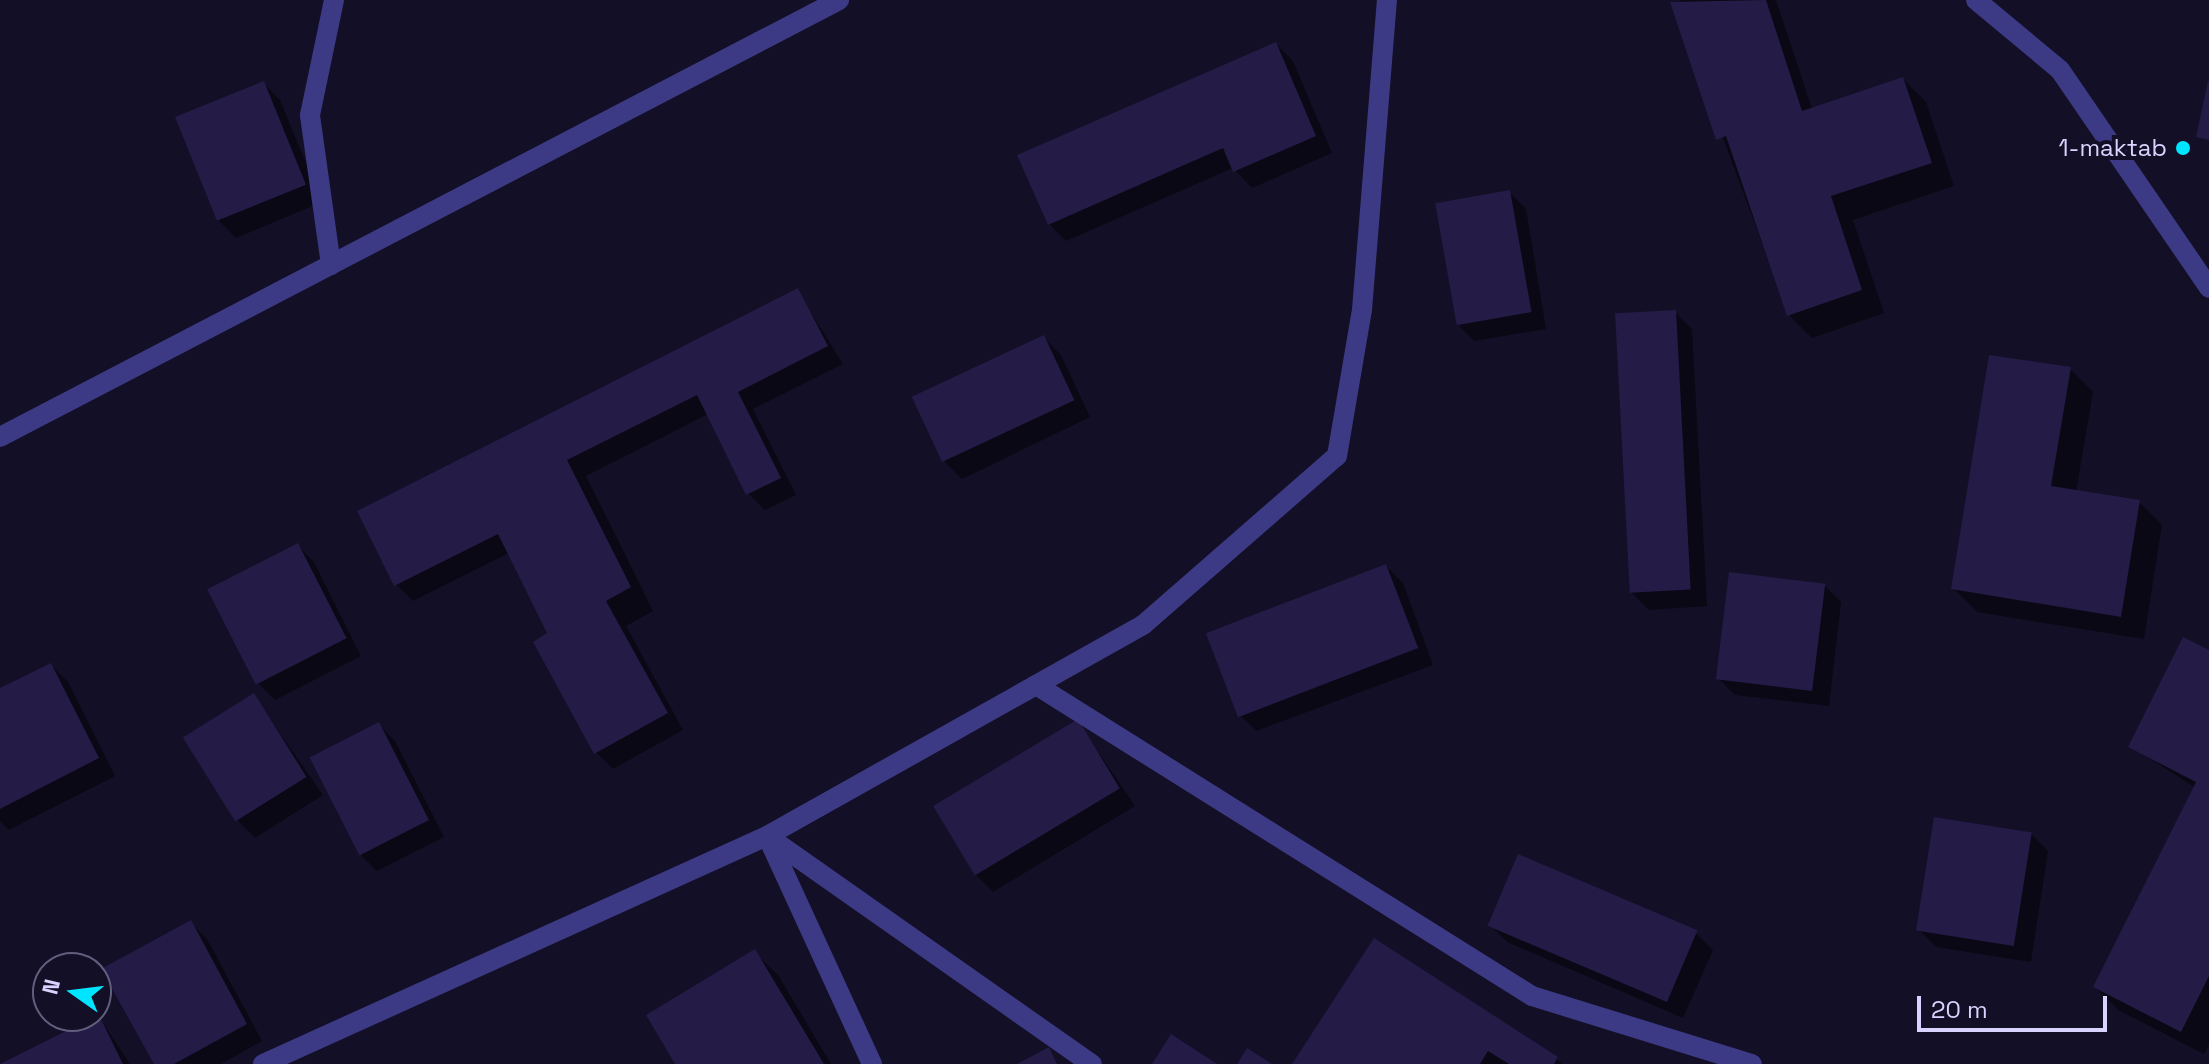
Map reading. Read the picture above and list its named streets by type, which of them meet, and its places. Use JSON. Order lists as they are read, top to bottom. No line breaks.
{"places":["1-maktab"],"scale_bar":"20 m","north":"left"}
